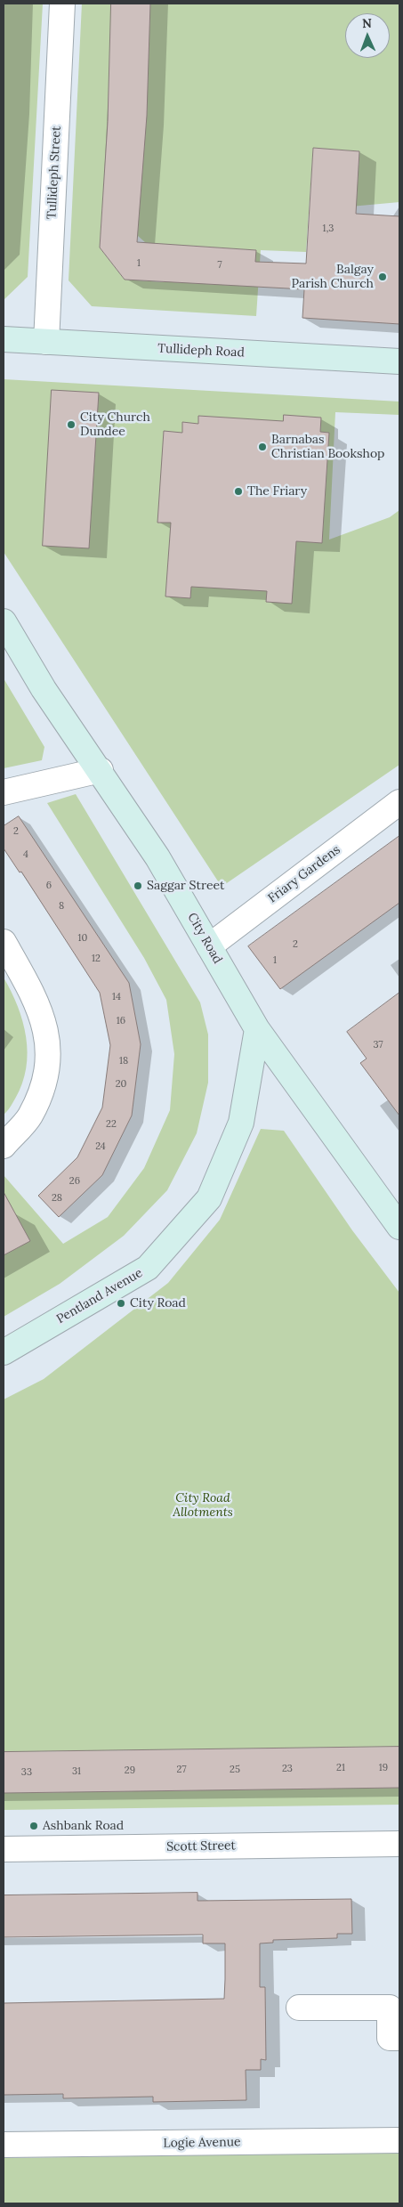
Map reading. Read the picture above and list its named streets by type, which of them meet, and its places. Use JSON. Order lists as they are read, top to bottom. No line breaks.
{"streets":{"street":["Tullideph Street","Tullideph Road","Friary Gardens","City Road","Pentland Avenue","Scott Street","Logie Avenue"]},"crossings":[["Tullideph Street","Tullideph Road"],["Friary Gardens","City Road"],["City Road","Pentland Avenue"]],"parks":["City Road Allotments"],"places":["Balgay Parish Church","City Church Dundee","Barnabas Christian Bookshop","The Friary","Saggar Street","City Road","Ashbank Road"],"house_numbers":["1,3","1","7","2","4","6","8","10","2","12","1","14","16","37","18","20","22","24","26","28","21","19","23","27","25","29","31","33"],"north":"top"}
